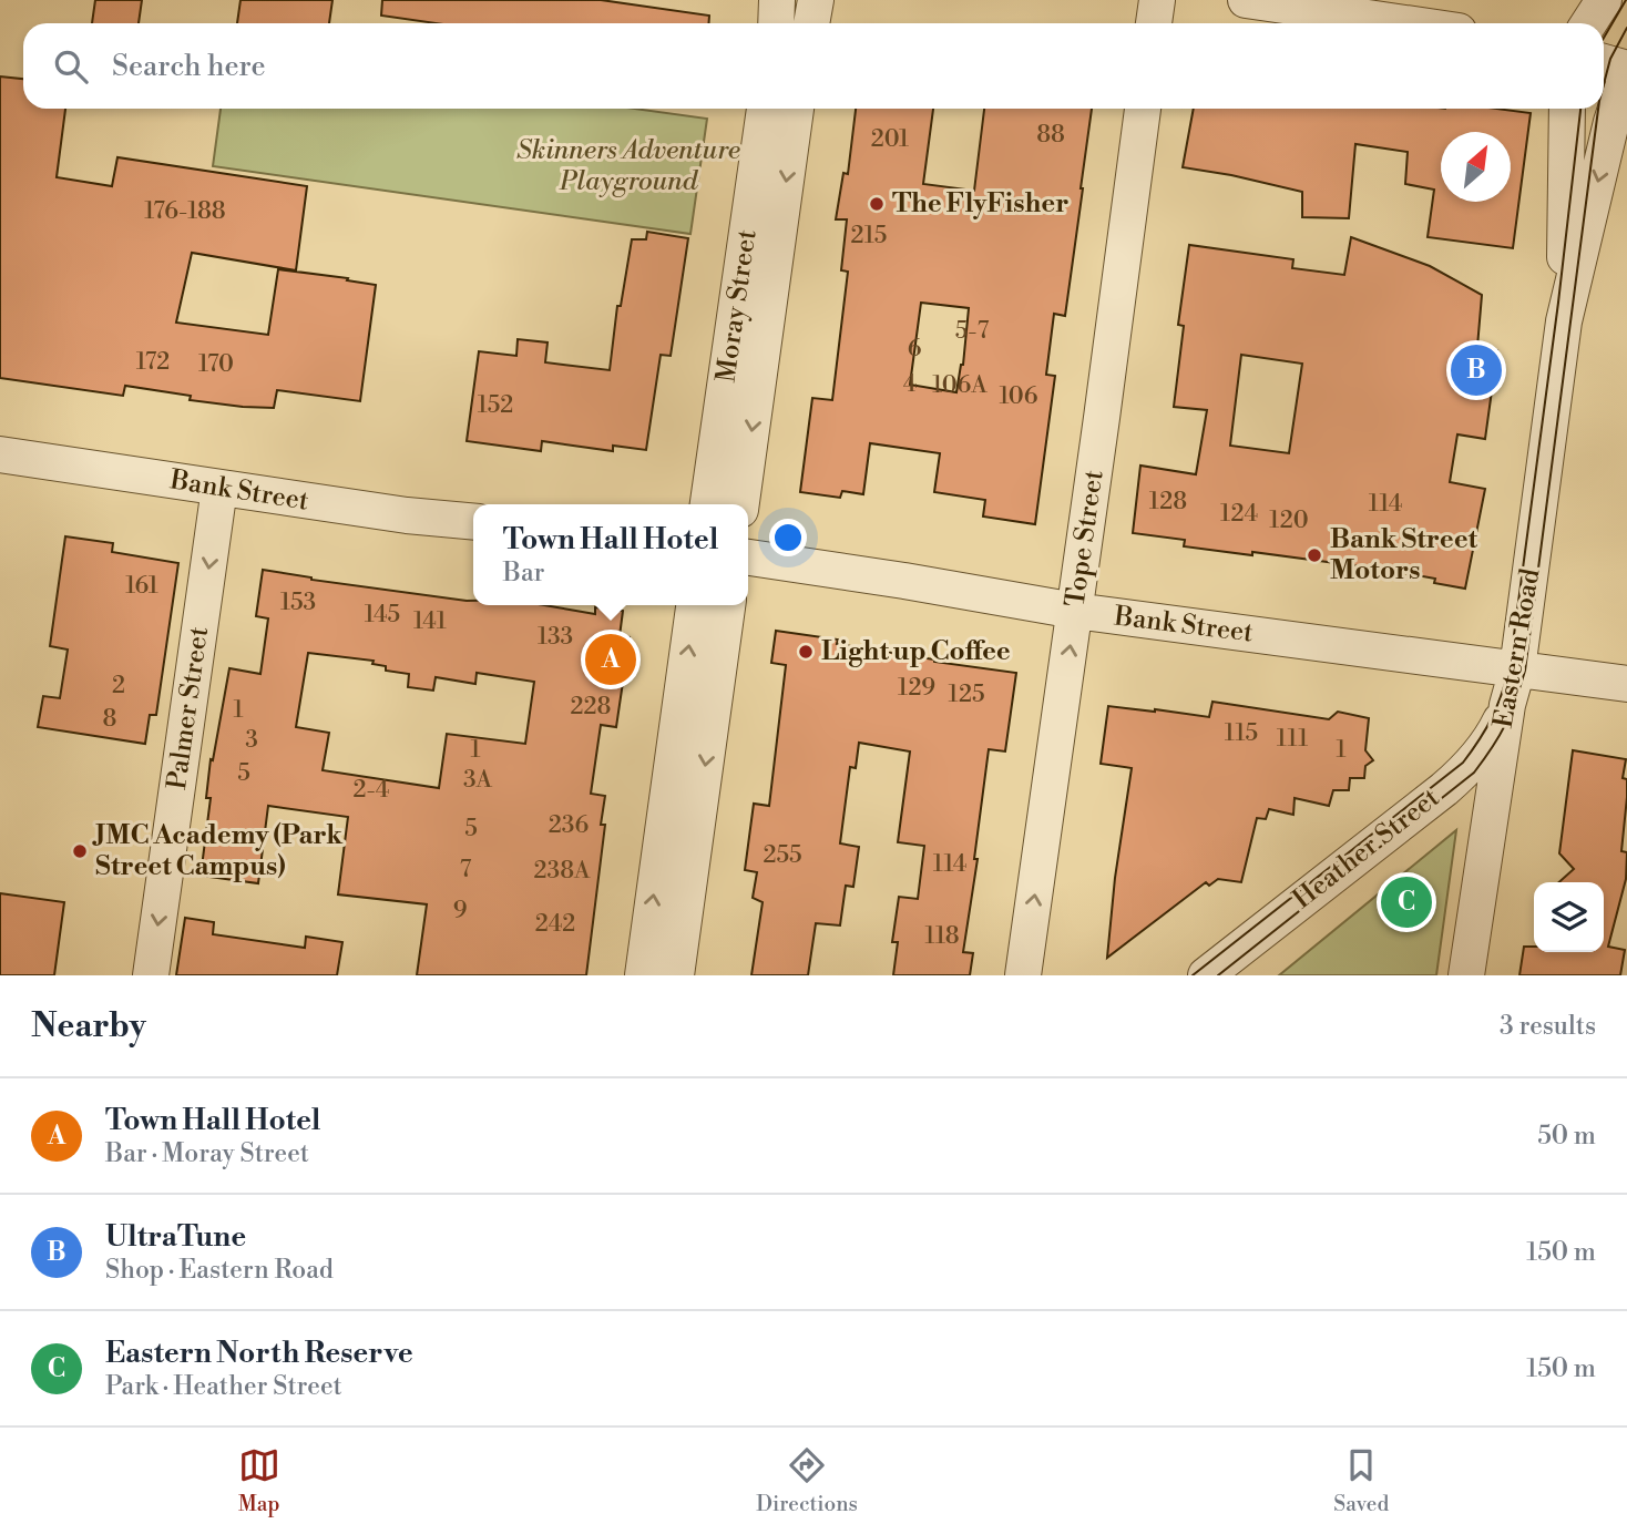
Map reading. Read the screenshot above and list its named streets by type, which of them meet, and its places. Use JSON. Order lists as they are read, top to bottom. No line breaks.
{"streets":{"street":["Moray Street","Bank Street","Tope Street","Eastern Road","Palmer Street","Heather Street"]},"crossings":[["Bank Street","Tope Street"],["Bank Street","Eastern Road"],["Bank Street","Palmer Street"],["Eastern Road","Heather Street"]],"one_way":["Tope Street","Palmer Street"],"parks":["Skinners Adventure Playground"],"places":["The FlyFisher","Bank Street Motors","Light up Coffee","JMC Academy (Park Street Campus)"],"house_numbers":["88","201","176-188","215","5-7","6","172","170","4","106A","106","152","128","114","124","120","161","153","145","141","133","2","129","125","228","1","8","115","111","3","1","1","5","3A","2-4","236","5","255","114","7","238A","9","242","118"],"north":"top right","page":{"search":"Search here","pins":["B","A","C"],"popup":["Town Hall Hotel","Bar"],"heading":["Nearby","3 results"],"list":[{"mark":"A","name":"Town Hall Hotel","note":"Bar · Moray Street","value":"50 m"},{"mark":"B","name":"UltraTune","note":"Shop · Eastern Road","value":"150 m"},{"mark":"C","name":"Eastern North Reserve","note":"Park · Heather Street","value":"150 m"}],"nav":["Map","Directions","Saved"]}}
